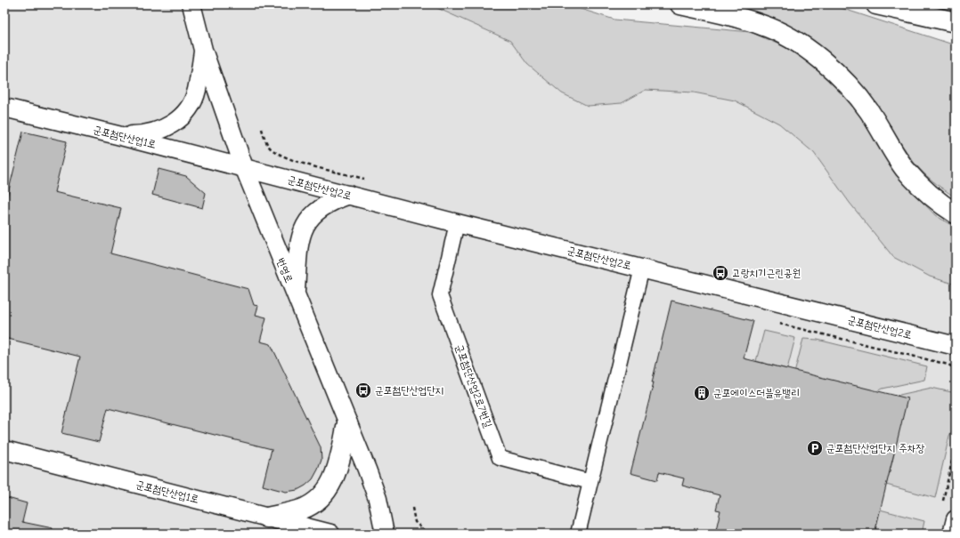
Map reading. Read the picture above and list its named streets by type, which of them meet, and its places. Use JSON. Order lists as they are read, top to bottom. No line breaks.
{"streets":{"street":["군포첨단산업1로","군포첨단산업2로","번영로","군포첨단산업2로7번길"]},"crossings":[["군포첨단산업1로","군포첨단산업2로"],["군포첨단산업1로","번영로"],["군포첨단산업2로","번영로"],["군포첨단산업2로","군포첨단산업2로7번길"]],"places":{"bus stop":["고랑치기근린공원","군포첨단산업단지"],"building":["군포에이스더블유밸리"],"parking":["군포첨단산업단지 주차장"]}}
